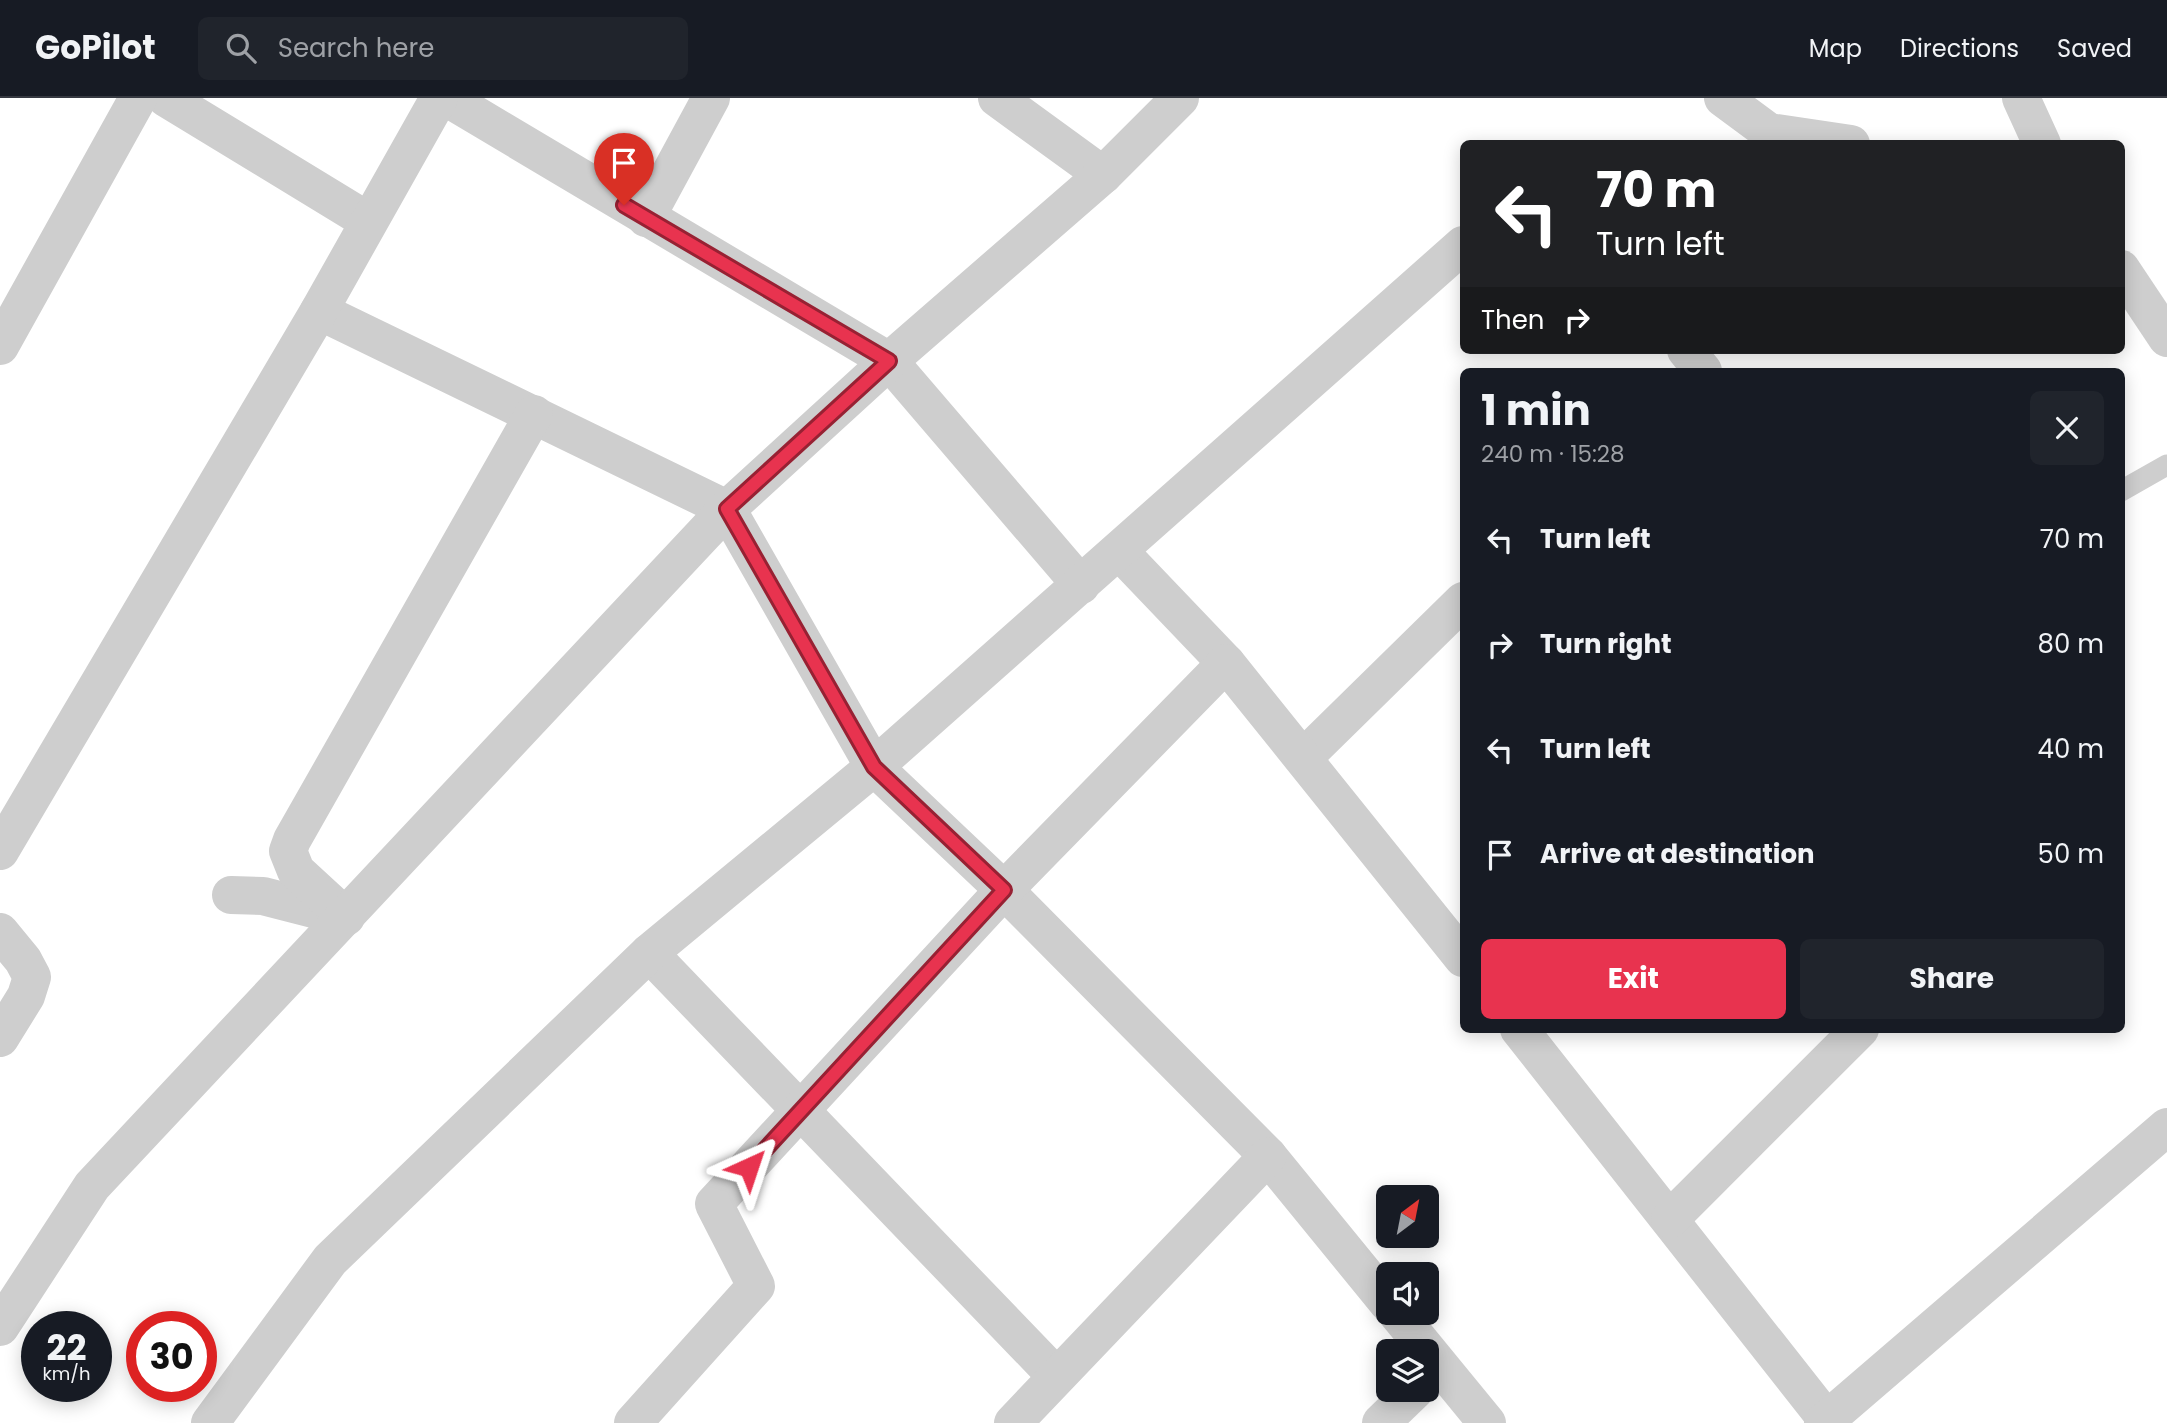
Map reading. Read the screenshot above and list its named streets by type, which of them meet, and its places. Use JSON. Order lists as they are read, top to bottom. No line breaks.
{"north":"top right","page":{"header":"GoPilot","search":"Search here","nav":["Map","Directions","Saved"],"turn":["70 m","Turn left"],"then":"Then","heading":["1 min","240 m · 15:28"],"list":[{"name":"Turn left","value":"70 m"},{"name":"Turn right","value":"80 m"},{"name":"Turn left","value":"40 m"},{"name":"Arrive at destination","value":"50 m"}],"buttons":["Exit","Share"],"speed":"22 km/h","limit":"30"}}
